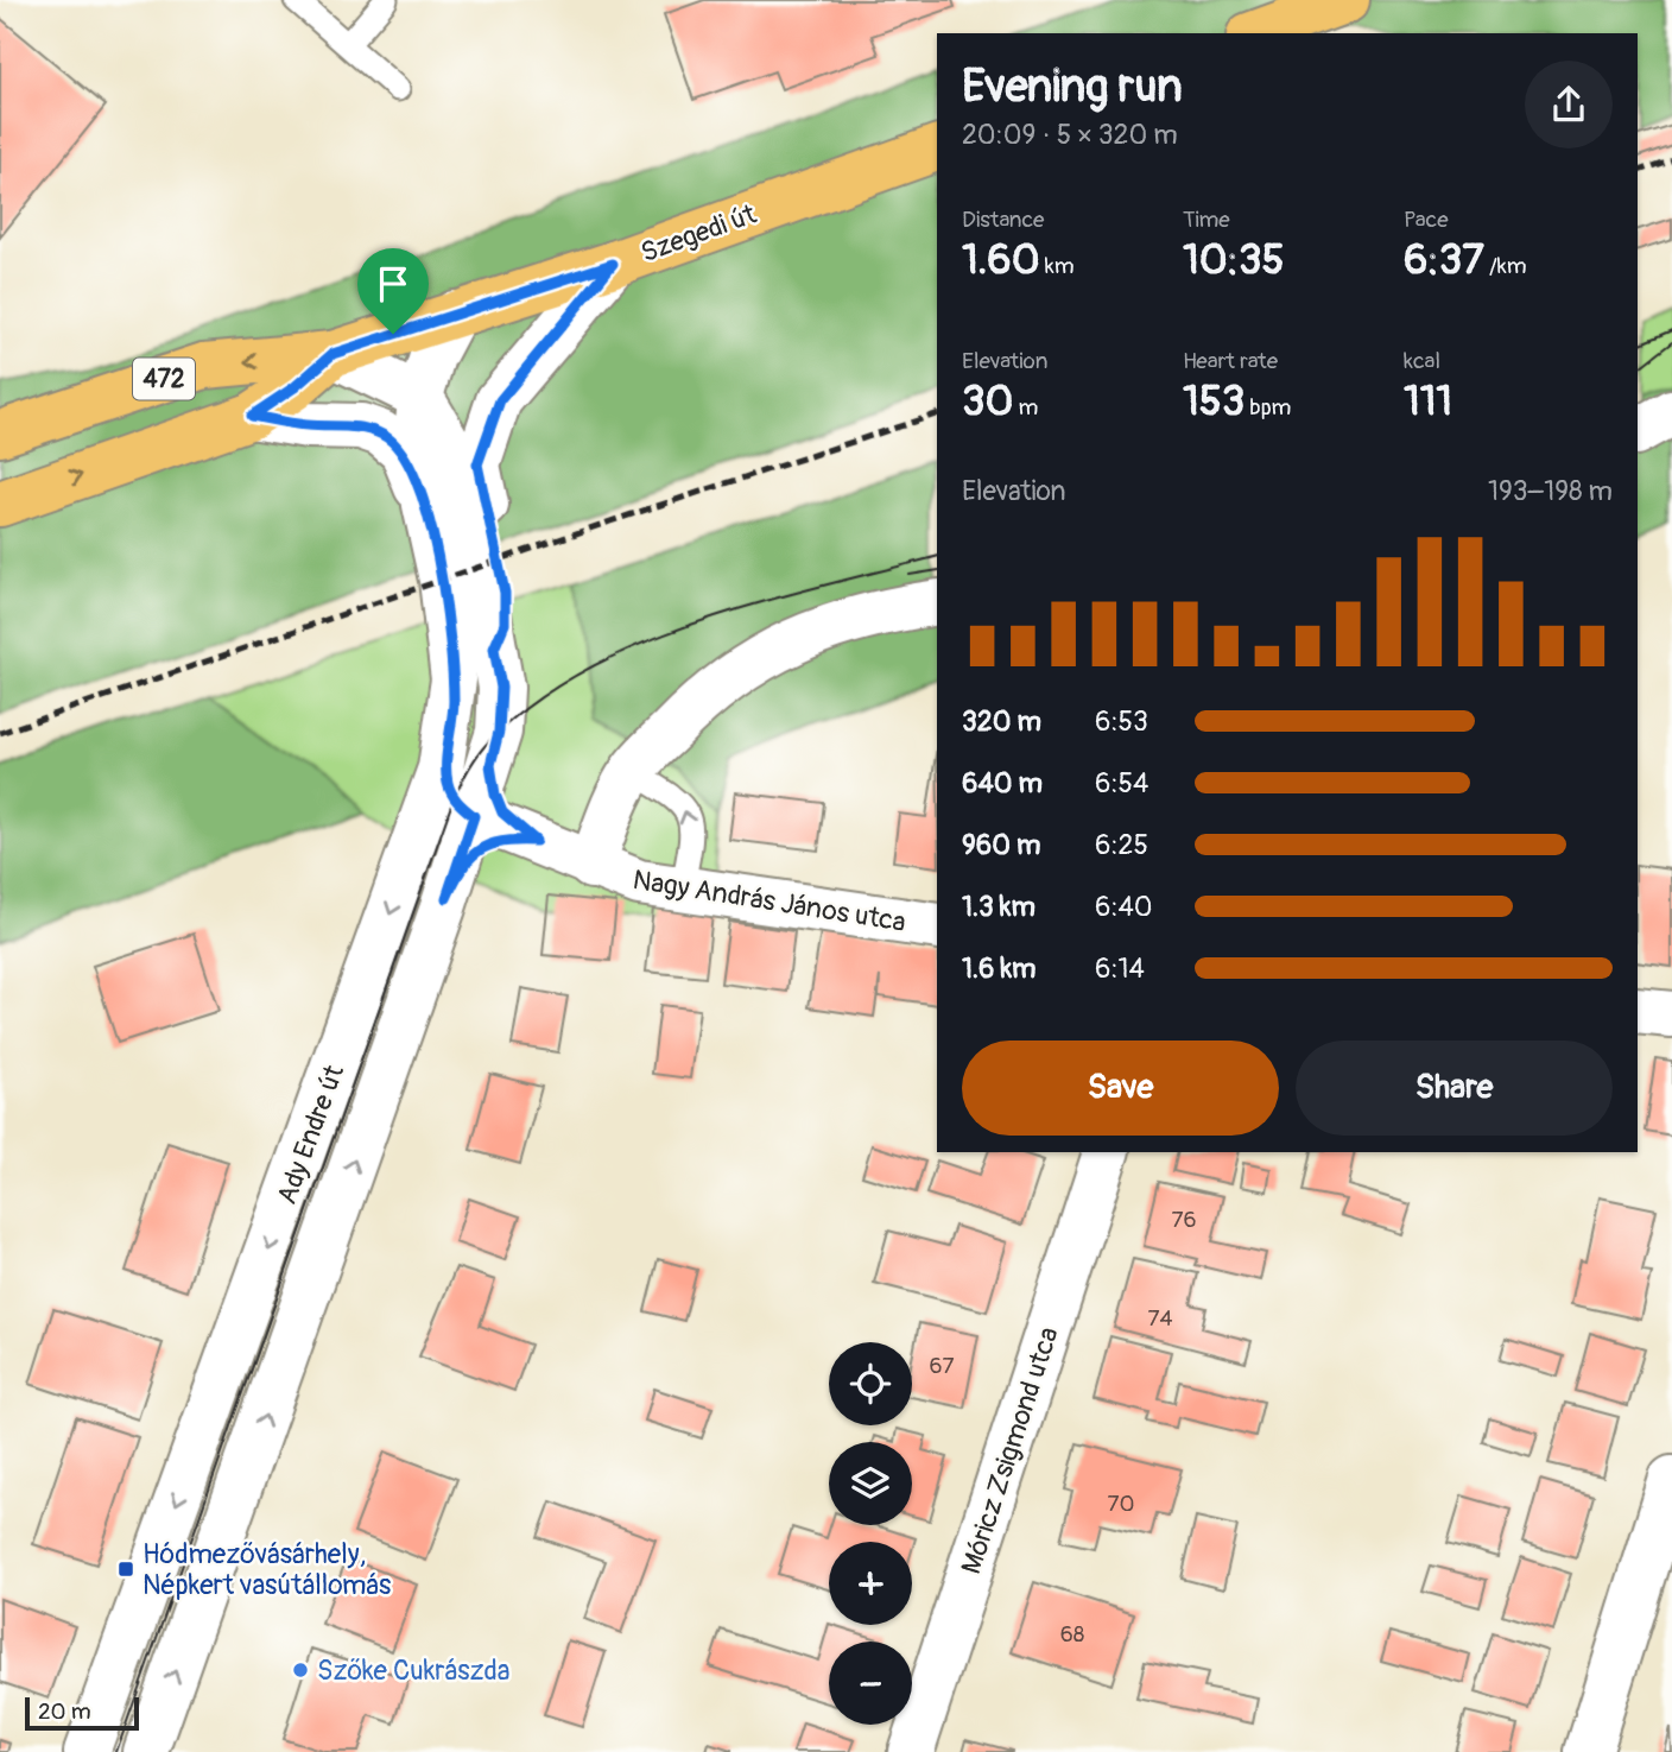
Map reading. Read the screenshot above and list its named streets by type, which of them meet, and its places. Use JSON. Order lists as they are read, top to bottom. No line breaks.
{"streets":{"main road":["Szegedi út","472"],"street":["Nagy András János utca","Ady Endre út","Móricz Zsigmond utca"]},"crossings":[["Szegedi út","472"],["Nagy András János utca","Ady Endre út"]],"places":{"transit":["Hódmezővásárhely, Népkert vasútállomás"],"other":["Szőke Cukrászda"]},"house_numbers":["76","74","67","70","68"],"scale_bar":"20 m","page":{"heading":["Evening run","20:09 · 5 × 320 m"],"stats":[["Distance","1.60 km"],["Time","10:35"],["Pace","6:37 /km"],["Elevation","30 m"],["Heart rate","153 bpm"],["kcal","111"]],"chart":["Elevation","193–198 m"],"list":[{"name":"320 m","note":"6:53"},{"name":"640 m","note":"6:54"},{"name":"960 m","note":"6:25"},{"name":"1.3 km","note":"6:40"},{"name":"1.6 km","note":"6:14"}],"buttons":["Save","Share"],"map_buttons":["+","−"],"scale":"20 m"}}
